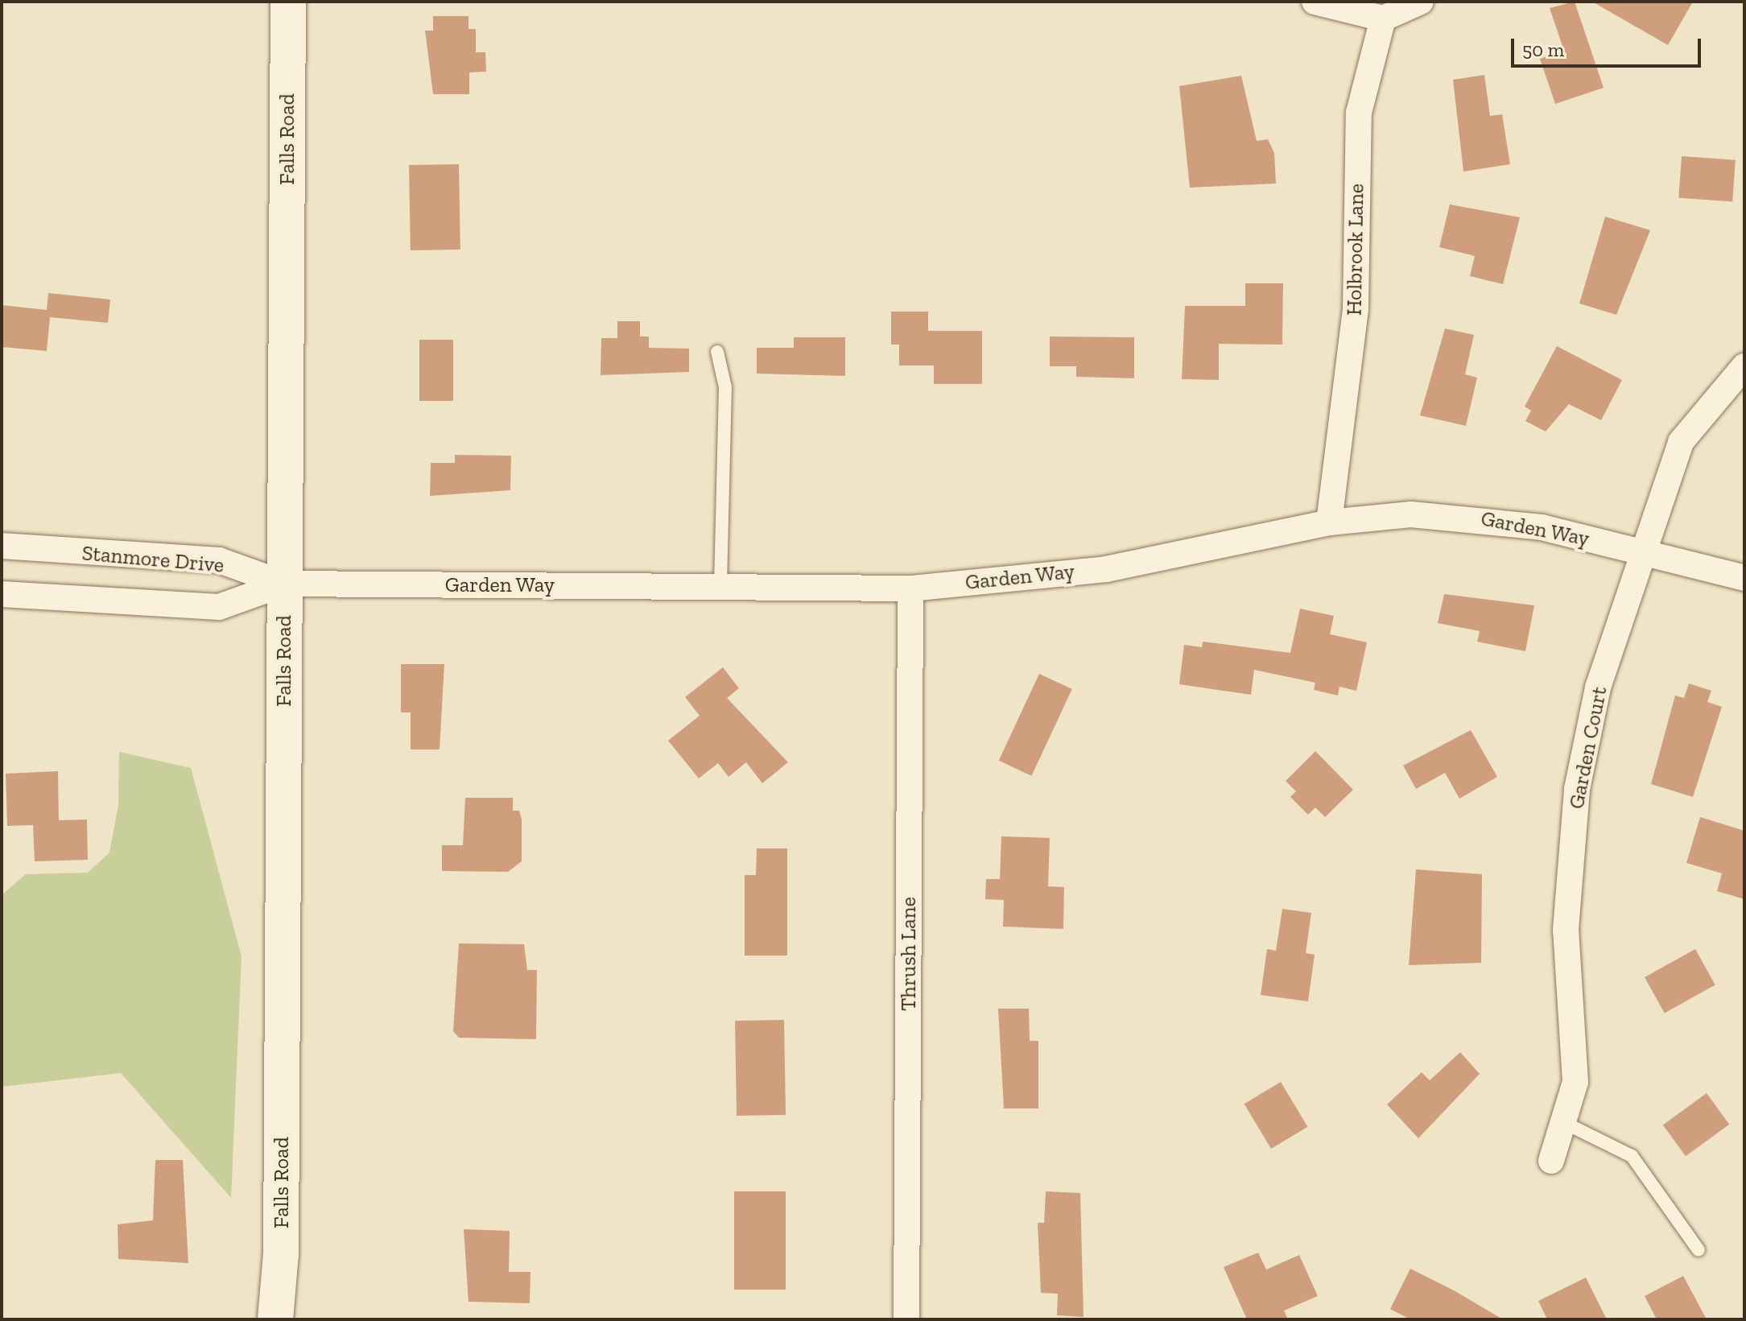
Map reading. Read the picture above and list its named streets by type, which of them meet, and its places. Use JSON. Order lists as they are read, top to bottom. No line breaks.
{"streets":{"main road":["Falls Road"],"street":["Holbrook Lane","Garden Way","Stanmore Drive","Garden Court","Thrush Lane"]},"crossings":[["Falls Road","Garden Way"],["Falls Road","Stanmore Drive"],["Holbrook Lane","Garden Way"],["Garden Way","Stanmore Drive"],["Garden Way","Garden Court"],["Garden Way","Thrush Lane"]],"scale_bar":"50 m"}
